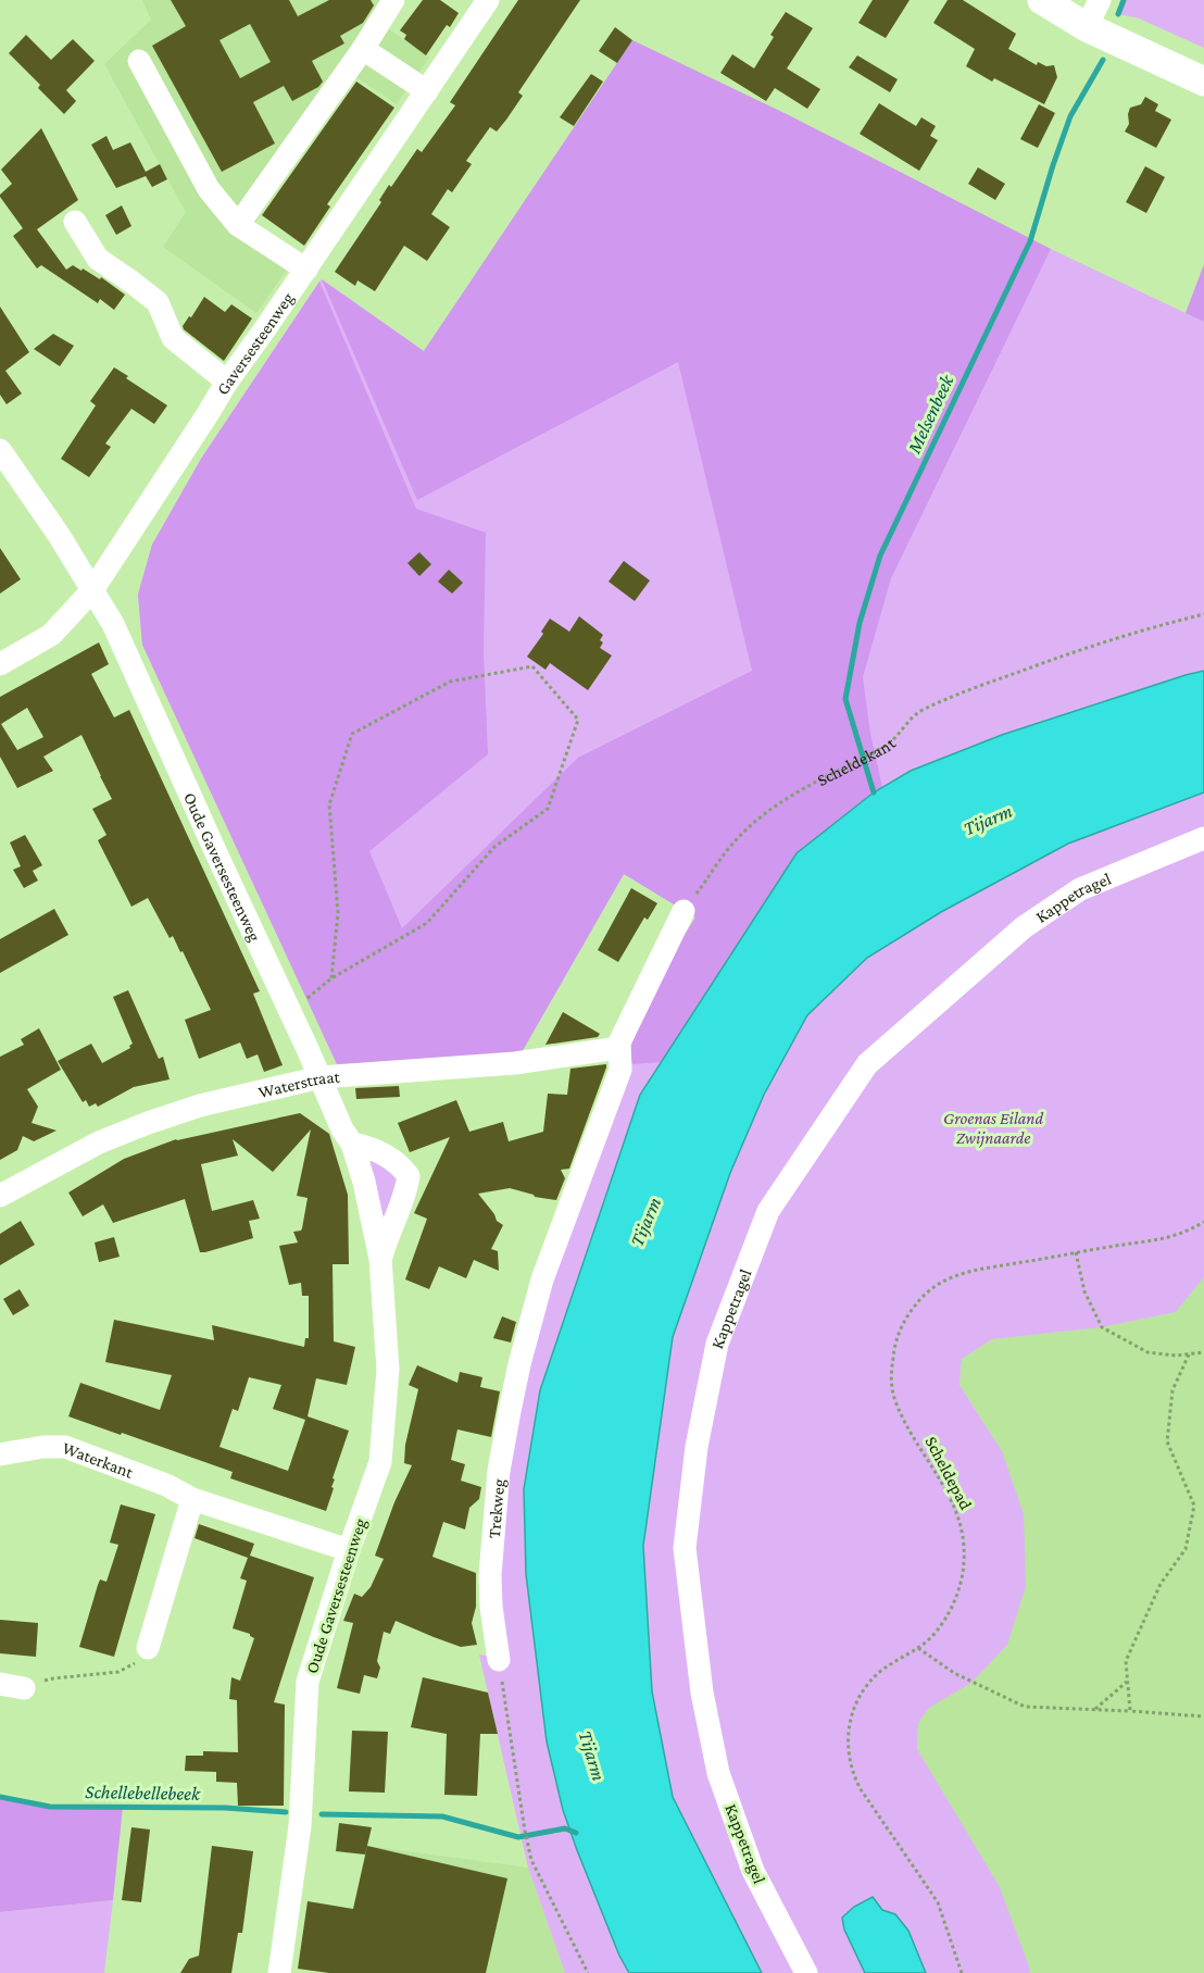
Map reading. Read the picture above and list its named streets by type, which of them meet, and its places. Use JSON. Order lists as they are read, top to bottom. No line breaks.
{"streets":{"street":["Gaversesteenweg","Oude Gaversesteenweg","Kappetragel","Waterstraat","Waterkant","Trekweg"],"path":["Scheldekant","Scheldepad"]},"crossings":[["Gaversesteenweg","Oude Gaversesteenweg"],["Oude Gaversesteenweg","Waterstraat"],["Oude Gaversesteenweg","Waterkant"],["Waterstraat","Trekweg"]],"water":["Melsenbeek","Tijarm","Schellebellebeek"],"parks":["Groenas Eiland Zwijnaarde"]}
